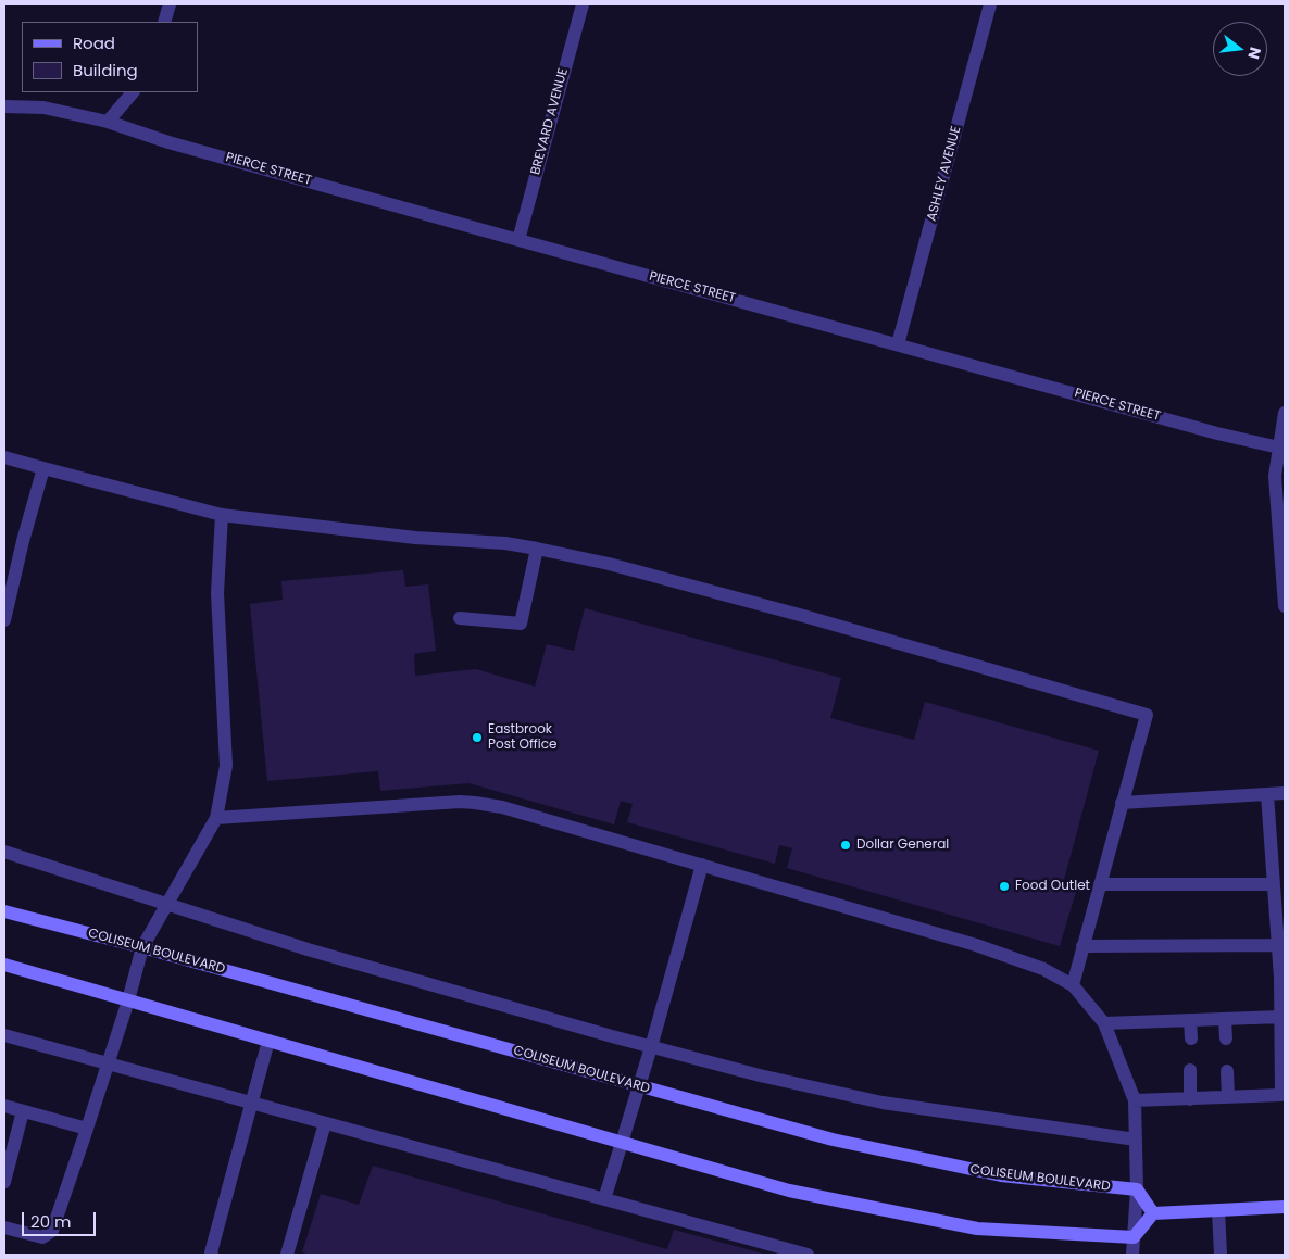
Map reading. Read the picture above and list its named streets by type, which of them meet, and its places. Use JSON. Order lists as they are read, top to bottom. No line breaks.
{"streets":{"main road":["COLISEUM BOULEVARD"],"street":["BREVARD AVENUE","PIERCE STREET","ASHLEY AVENUE"]},"crossings":[["BREVARD AVENUE","PIERCE STREET"],["PIERCE STREET","ASHLEY AVENUE"]],"places":["Eastbrook Post Office","Dollar General","Food Outlet"],"legend":["Road","Building"],"scale_bar":"20 m","north":"right"}
